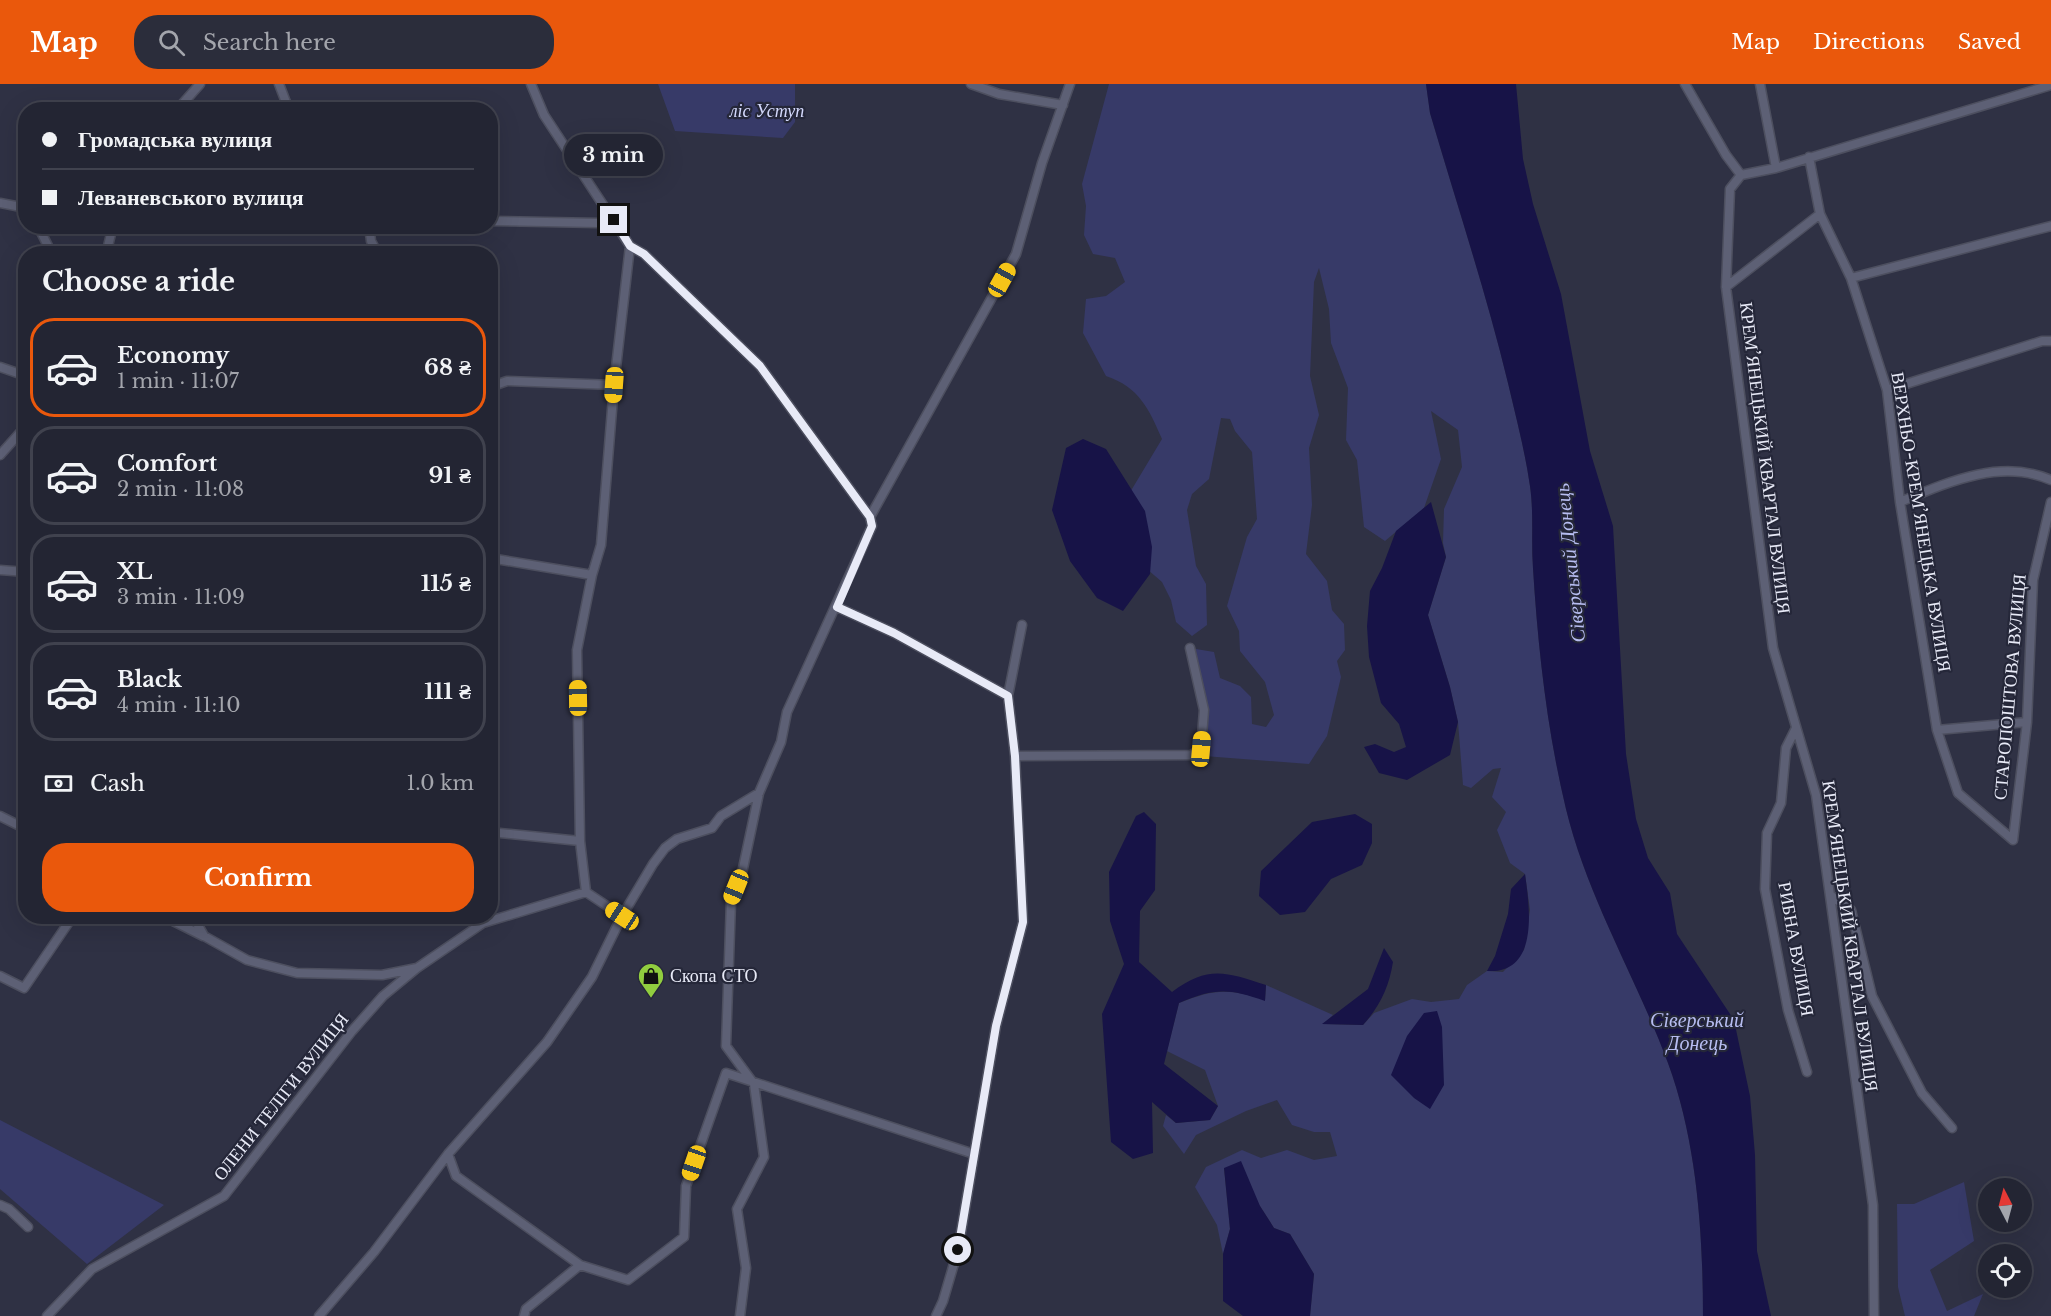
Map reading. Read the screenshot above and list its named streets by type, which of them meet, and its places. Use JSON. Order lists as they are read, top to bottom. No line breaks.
{"streets":{"street":["КРЕМ’ЯНЕЦЬКИЙ КВАРТАЛ ВУЛИЦЯ","ВЕРХНЬО-КРЕМ’ЯНЕЦЬКА ВУЛИЦЯ","СТАРОПОШТОВА ВУЛИЦЯ","РИБНА ВУЛИЦЯ","ОЛЕНИ ТЕЛІГИ ВУЛИЦЯ"]},"crossings":[["КРЕМ’ЯНЕЦЬКИЙ КВАРТАЛ ВУЛИЦЯ","РИБНА ВУЛИЦЯ"],["ВЕРХНЬО-КРЕМ’ЯНЕЦЬКА ВУЛИЦЯ","СТАРОПОШТОВА ВУЛИЦЯ"]],"water":["Сіверський Донець"],"parks":["ліс Уступ"],"places":{"shop":["Скопа СТО"]},"north":"top","page":{"header":"Map","search":"Search here","nav":["Map","Directions","Saved"],"banner":["Громадська вулиця","Леваневського вулиця"],"bubble":"3 min","heading":"Choose a ride","list":[{"name":"Economy","note":"1 min · 11:07","value":"68 ₴"},{"name":"Comfort","note":"2 min · 11:08","value":"91 ₴"},{"name":"XL","note":"3 min · 11:09","value":"115 ₴"},{"name":"Black","note":"4 min · 11:10","value":"111 ₴"}],"pay":["Cash","1.0 km"],"buttons":"Confirm"}}
